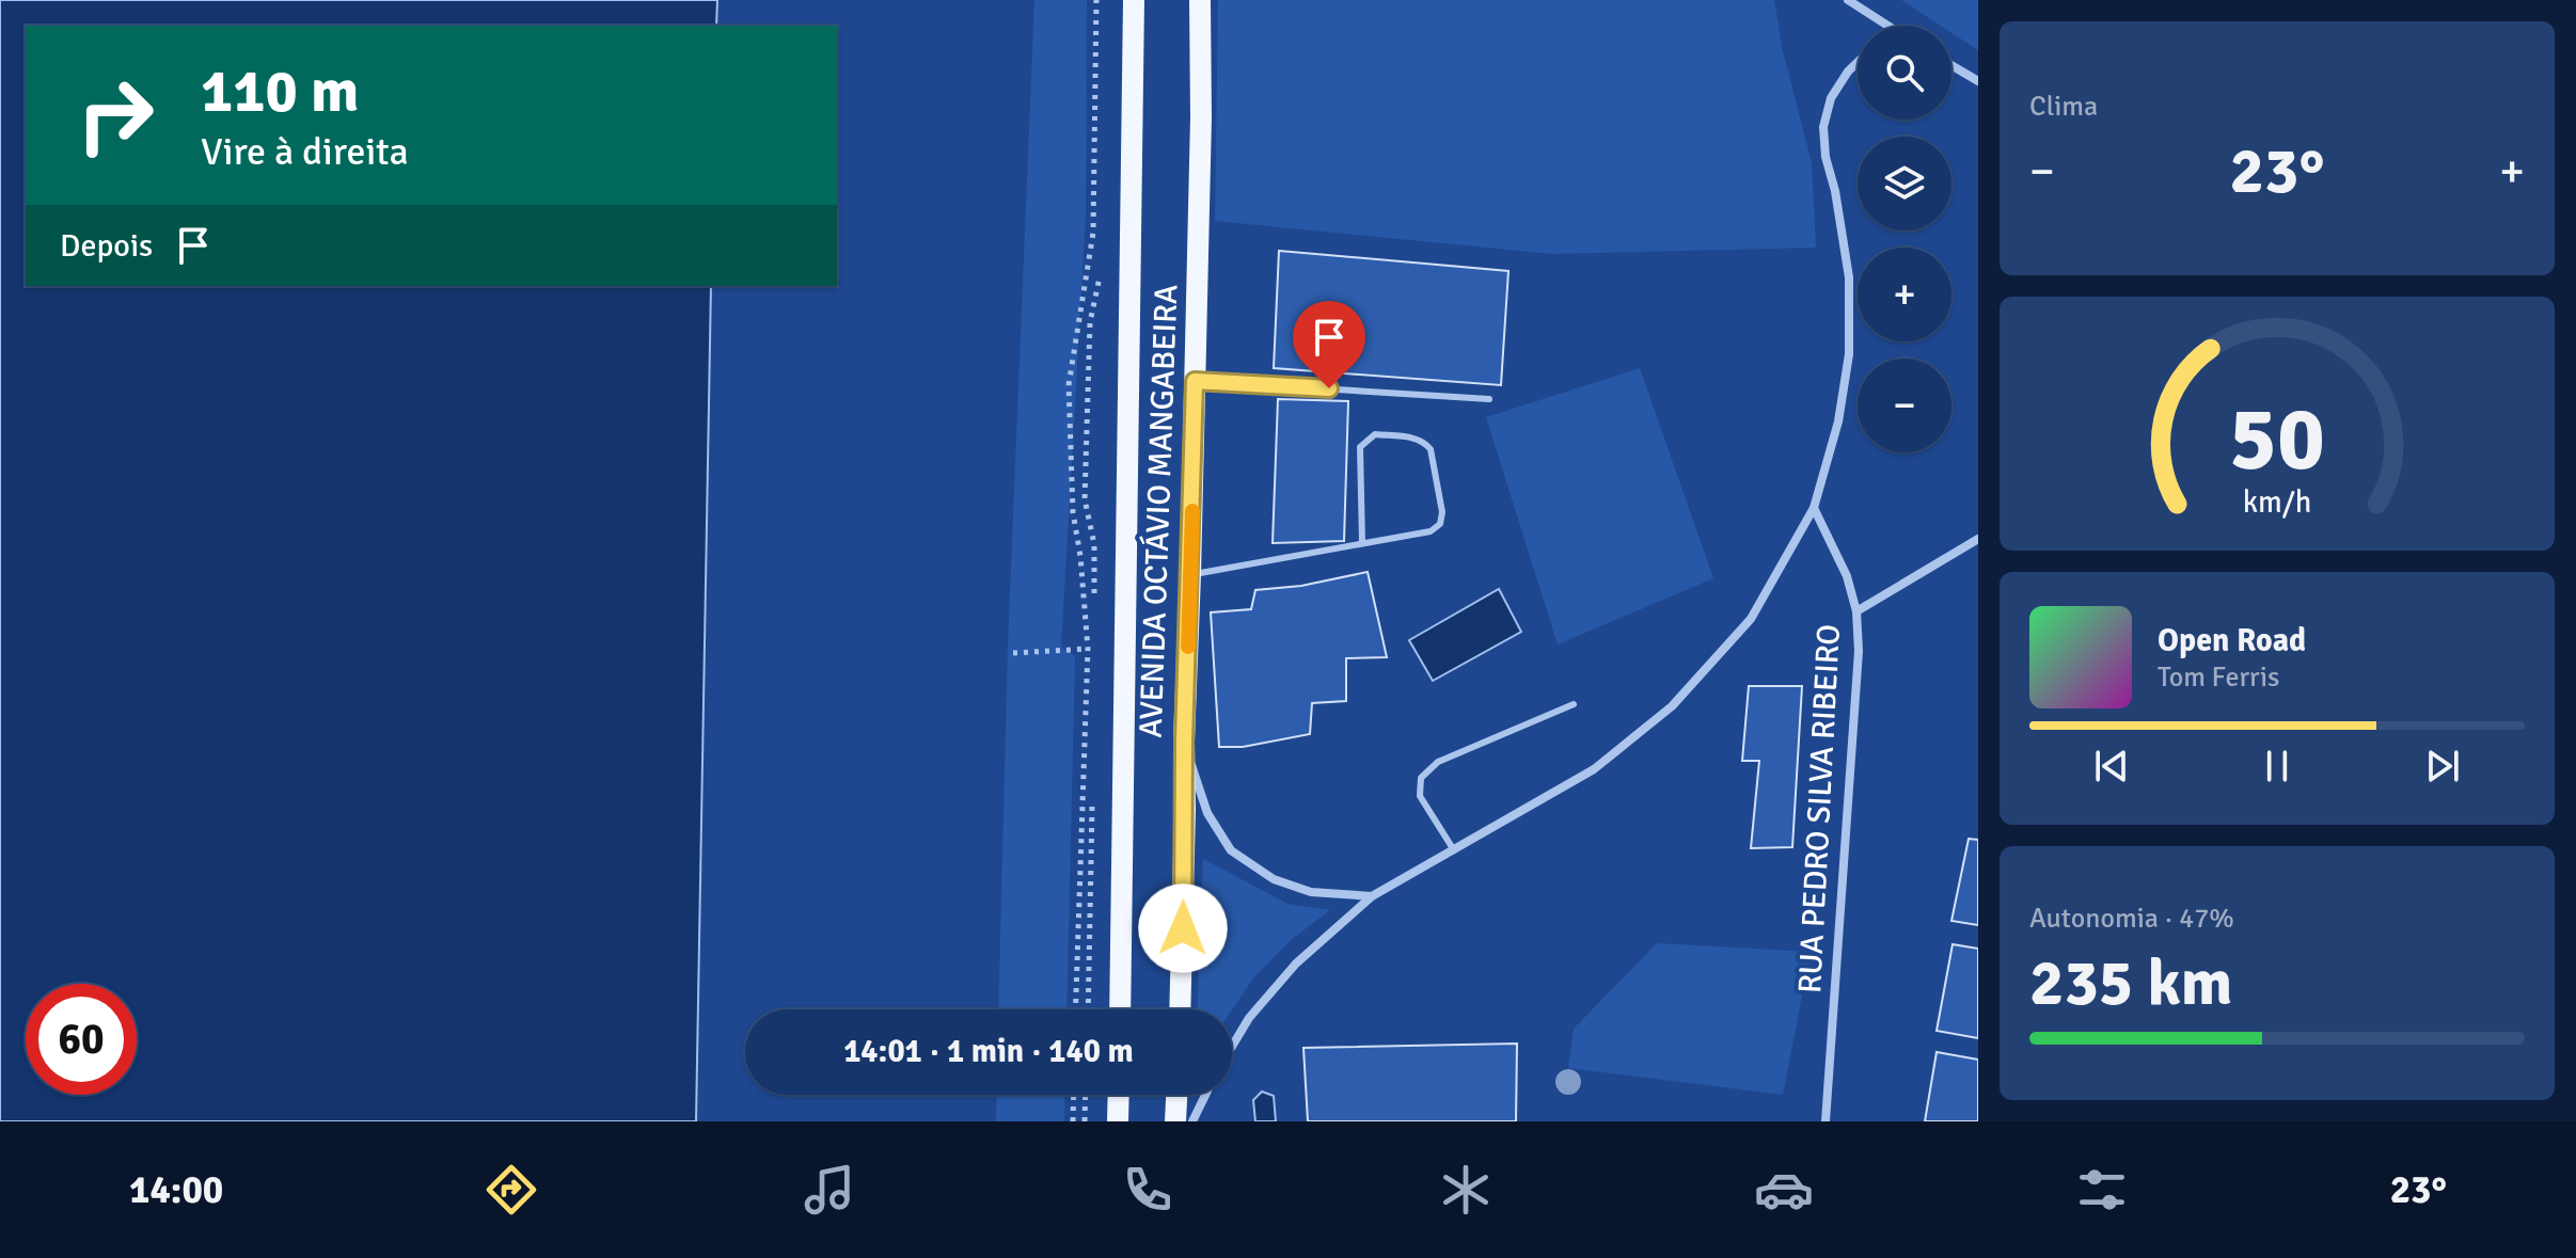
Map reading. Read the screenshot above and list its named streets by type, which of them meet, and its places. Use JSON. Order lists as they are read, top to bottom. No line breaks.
{"streets":{"main road":["AVENIDA OCTÁVIO MANGABEIRA"],"street":["RUA PEDRO SILVA RIBEIRO"]},"page":{"tile":["Clima",["Autonomia · 47%","235 km"]],"map_buttons":["+","−"],"turn":["110 m","Vire à direita"],"heat":["−","23°","+"],"then":"Depois","song":["Open Road","Tom Ferris"],"limit":"60","trip":"14:01 · 1 min · 140 m","tabs":["14:00","23°"],"gauge":["50","km/h"]}}
